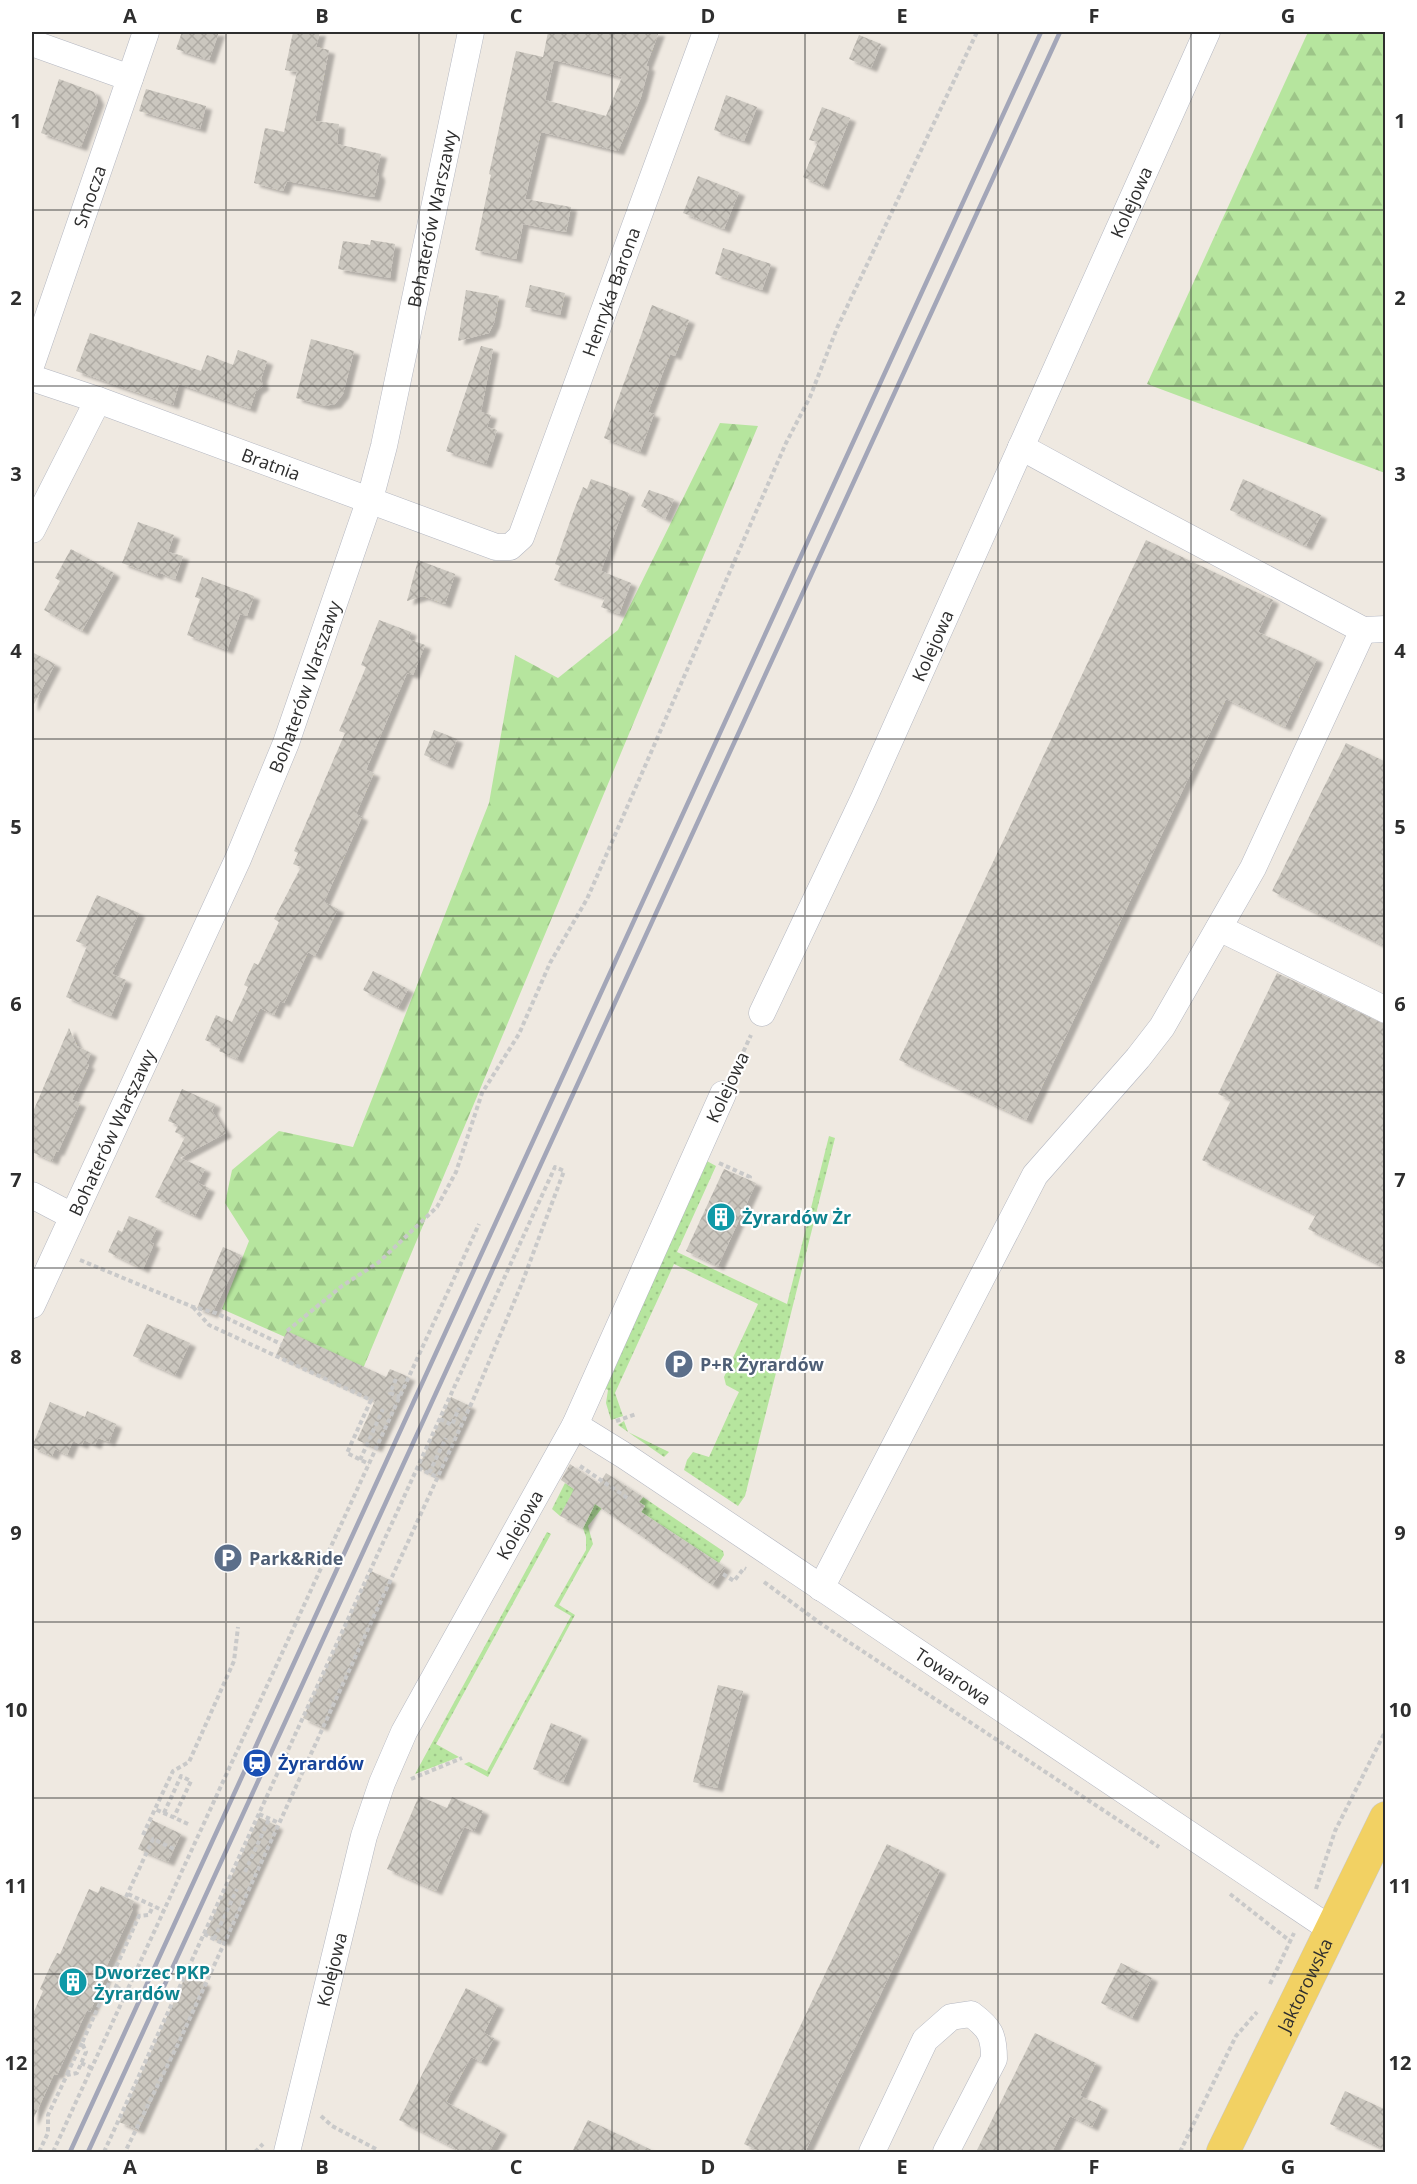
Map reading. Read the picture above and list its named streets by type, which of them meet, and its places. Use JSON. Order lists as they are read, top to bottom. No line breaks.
{"streets":{"main road":["Jaktorowska"],"street":["Smocza","Kolejowa","Bohaterów Warszawy","Henryka Barona","Bratnia","Towarowa"]},"crossings":[["Kolejowa","Towarowa"],["Bohaterów Warszawy","Bratnia"],["Henryka Barona","Bratnia"],["Towarowa","Jaktorowska"]],"places":{"building":["Żyrardów Żr","Dworzec PKP Żyrardów"],"parking":["P+R Żyrardów","Park&Ride"],"station":["Żyrardów"]},"grid":{"columns":["A","B","C","D","E","F","G"],"rows":["1","2","3","4","5","6","7","8","9","10","11","12"]}}
